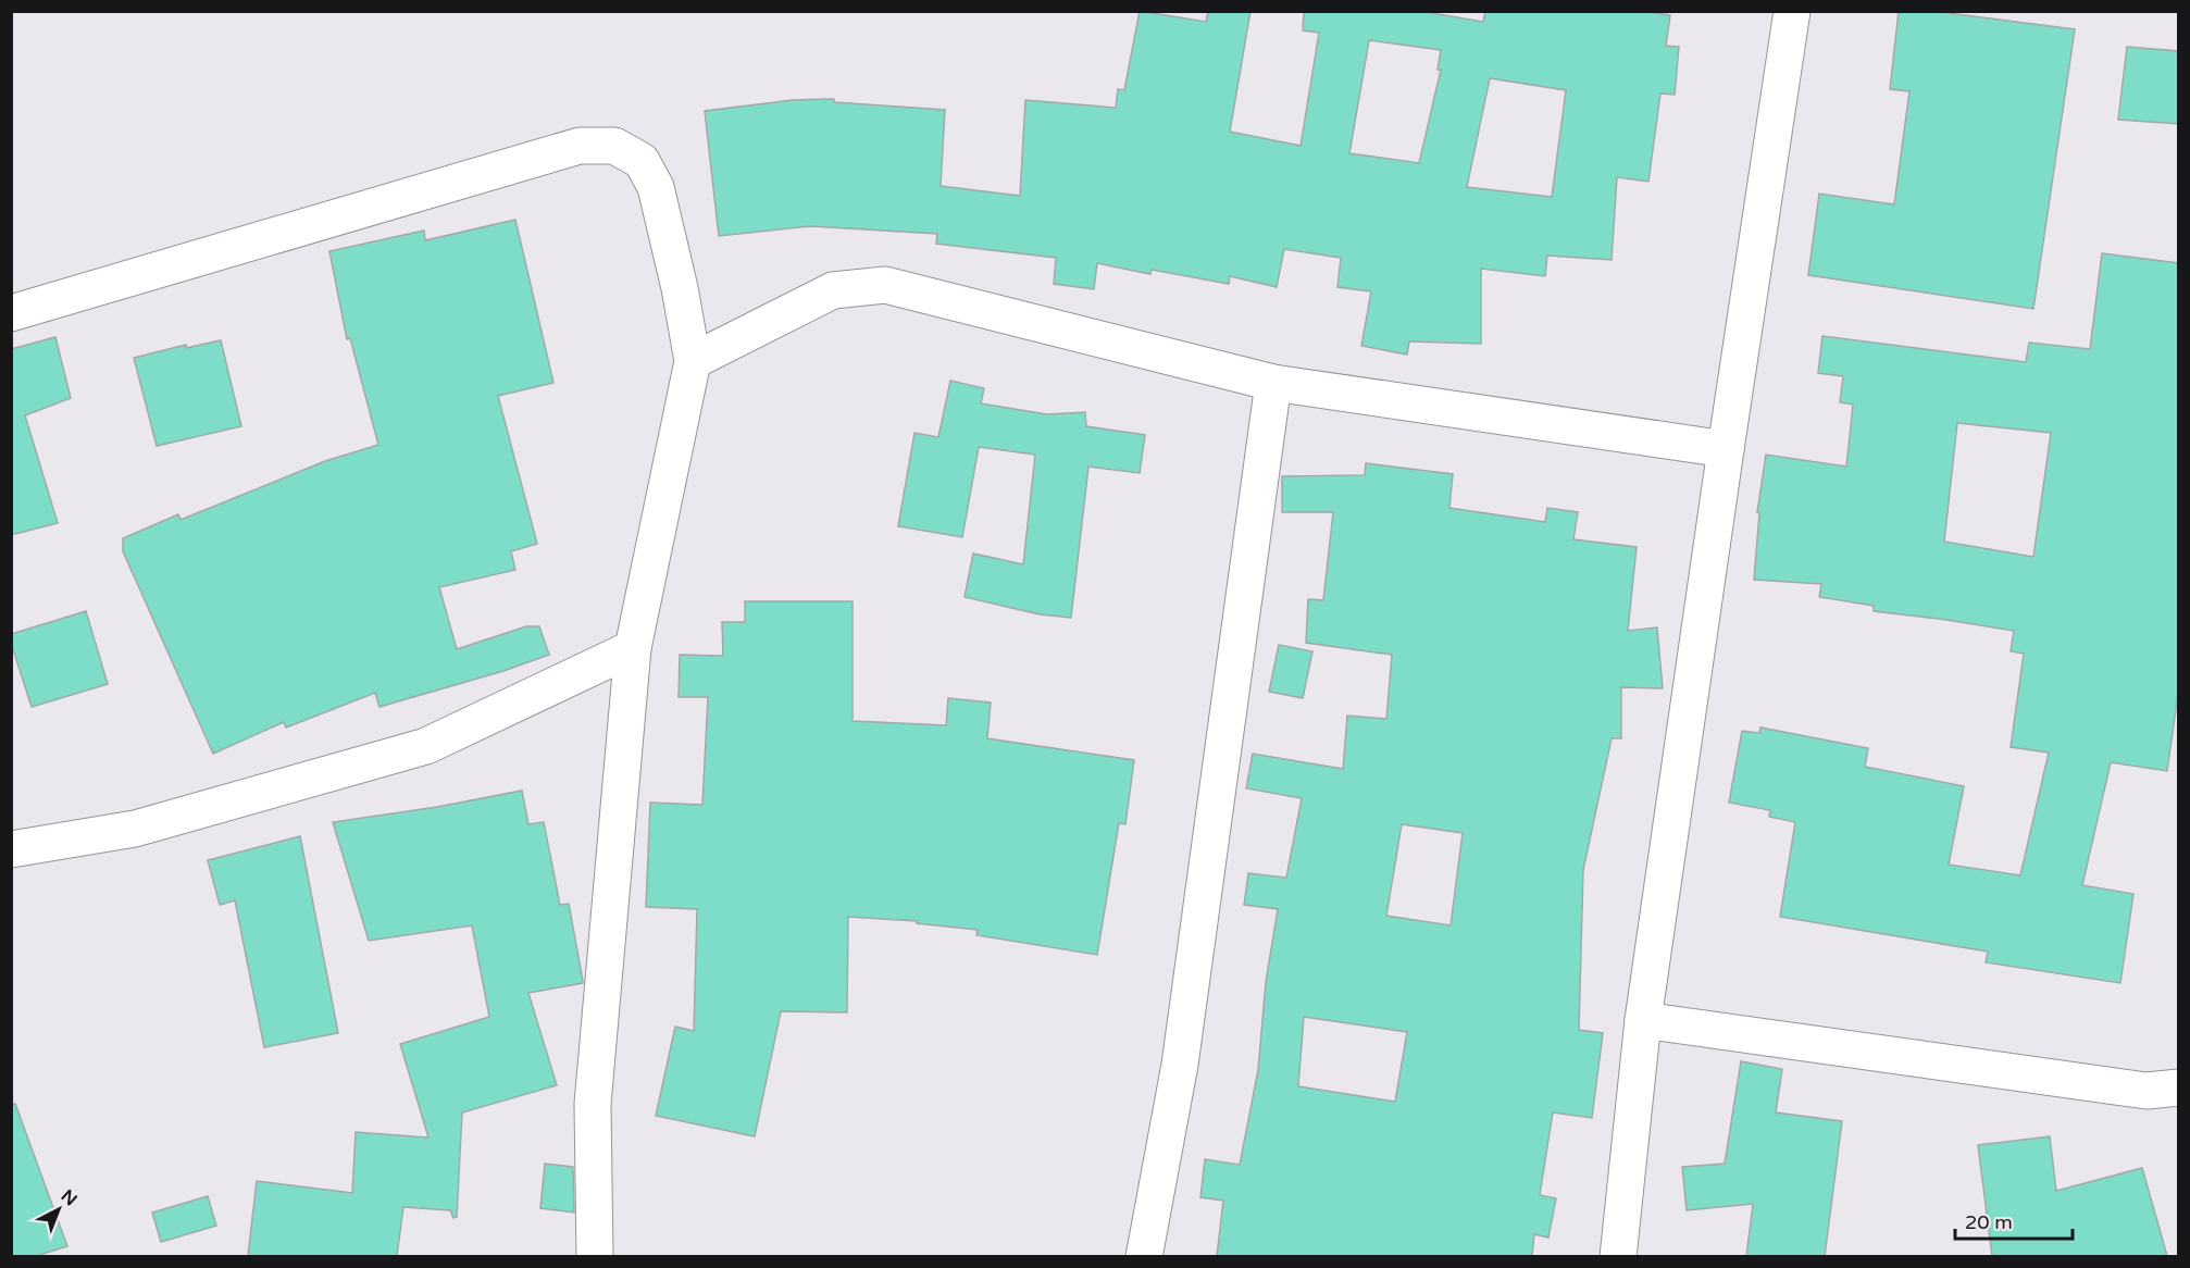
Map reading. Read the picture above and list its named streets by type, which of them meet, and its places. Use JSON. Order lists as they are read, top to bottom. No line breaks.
{"scale_bar":"20 m","north":"top right"}
